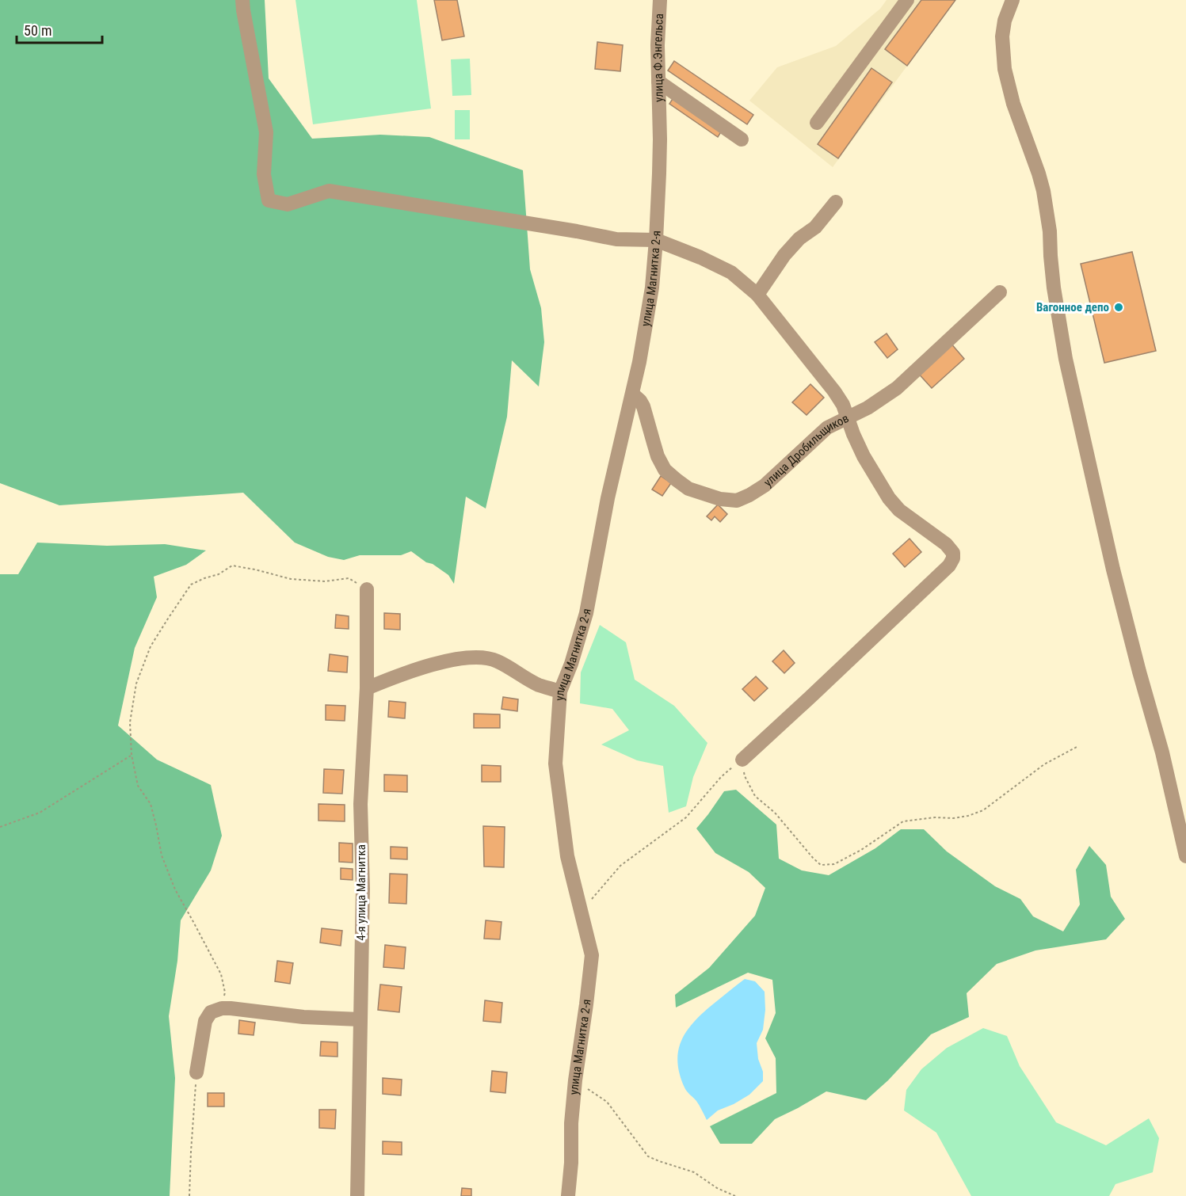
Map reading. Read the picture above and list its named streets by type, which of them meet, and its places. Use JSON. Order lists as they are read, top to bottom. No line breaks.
{"streets":{"street":["улица Ф.Энгельса","улица Магнитка 2-я","улица Дробильщиков","4-я улица Магнитка"]},"crossings":[["улица Ф.Энгельса","улица Магнитка 2-я"],["улица Магнитка 2-я","улица Дробильщиков"]],"places":["Вагонное депо"],"scale_bar":"50 m"}
